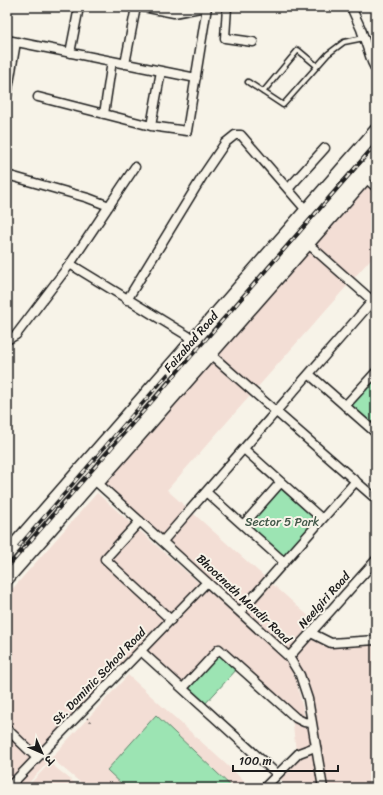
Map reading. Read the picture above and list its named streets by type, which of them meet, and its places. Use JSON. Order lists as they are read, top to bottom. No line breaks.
{"streets":{"main road":["Faizabad Road"],"street":["Bhootnath Mandir Road","Neelgiri Road","St. Dominic School Road"]},"crossings":[["Faizabad Road","Bhootnath Mandir Road"],["Bhootnath Mandir Road","Neelgiri Road"],["Bhootnath Mandir Road","St. Dominic School Road"]],"parks":["Sector 5 Park"],"scale_bar":"100 m","north":"bottom right"}
